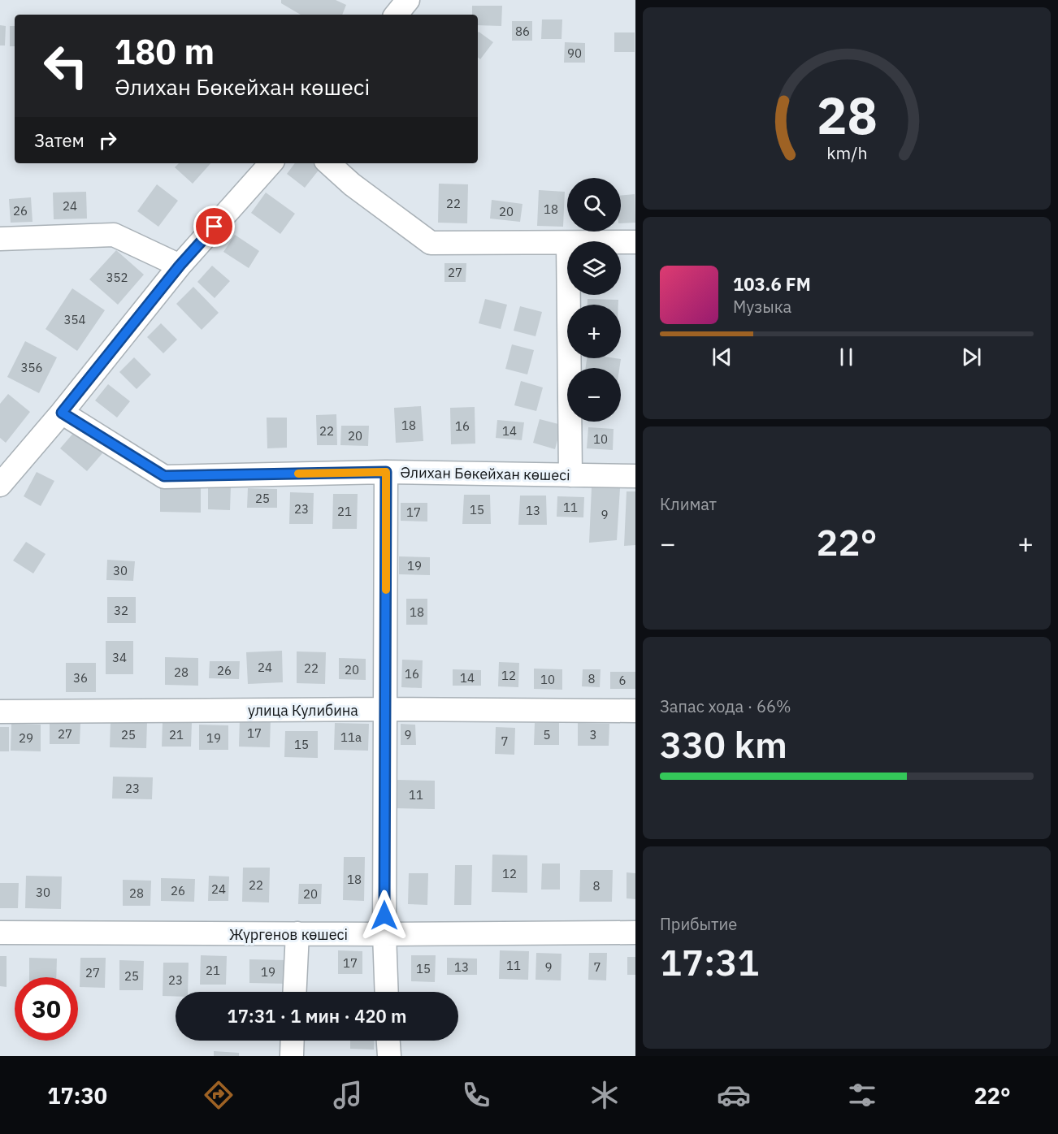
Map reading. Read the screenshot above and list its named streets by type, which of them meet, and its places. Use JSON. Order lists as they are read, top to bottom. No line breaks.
{"streets":{"street":["Әлихан Бөкейхан көшесі","улица Кулибина","Жүргенов көшесі"]},"house_numbers":["86","90","22","24","18","26","20","27","352","354","356","18","16","22","14","20","10","25","11","23","15","13","21","17","9","19","30","32","18","34","24","22","20","26","28","16","12","36","14","8","10","6","17","27","25","21","9","5","3","11а","29","19","7","15","23","11","12","18","22","8","24","26","30","28","20","17","11","13","9","7","15","21","19","27","25","23"],"page":{"turn":["180 m","Әлихан Бөкейхан көшесі"],"then":"Затем","map_buttons":["+","−"],"song":["103.6 FM","Музыка"],"tile":["Климат",["Запас хода · 66%","330 km"],["Прибытие","17:31"]],"heat":["−","22°","+"],"limit":"30","trip":"17:31 · 1 мин · 420 m","tabs":["17:30","22°"],"gauge":["28","km/h"]}}
